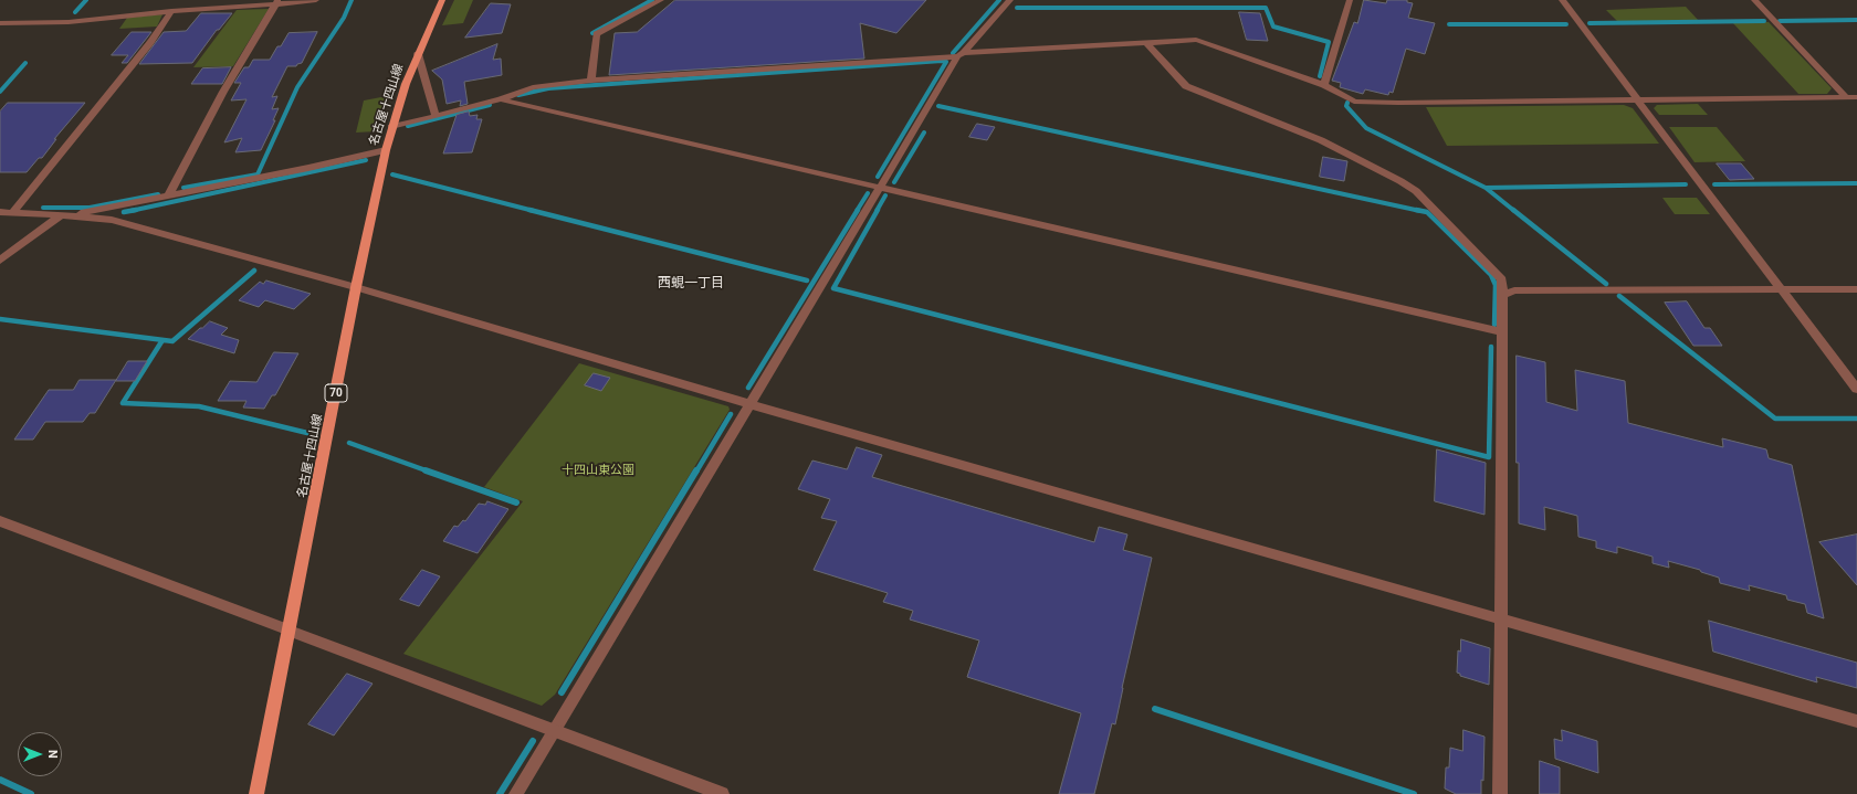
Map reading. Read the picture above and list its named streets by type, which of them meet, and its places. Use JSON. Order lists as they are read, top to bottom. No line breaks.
{"streets":{"main road":["名古屋十四山線","70"]},"districts":["西蜆一丁目"],"parks":["十四山東公園"],"north":"right"}
